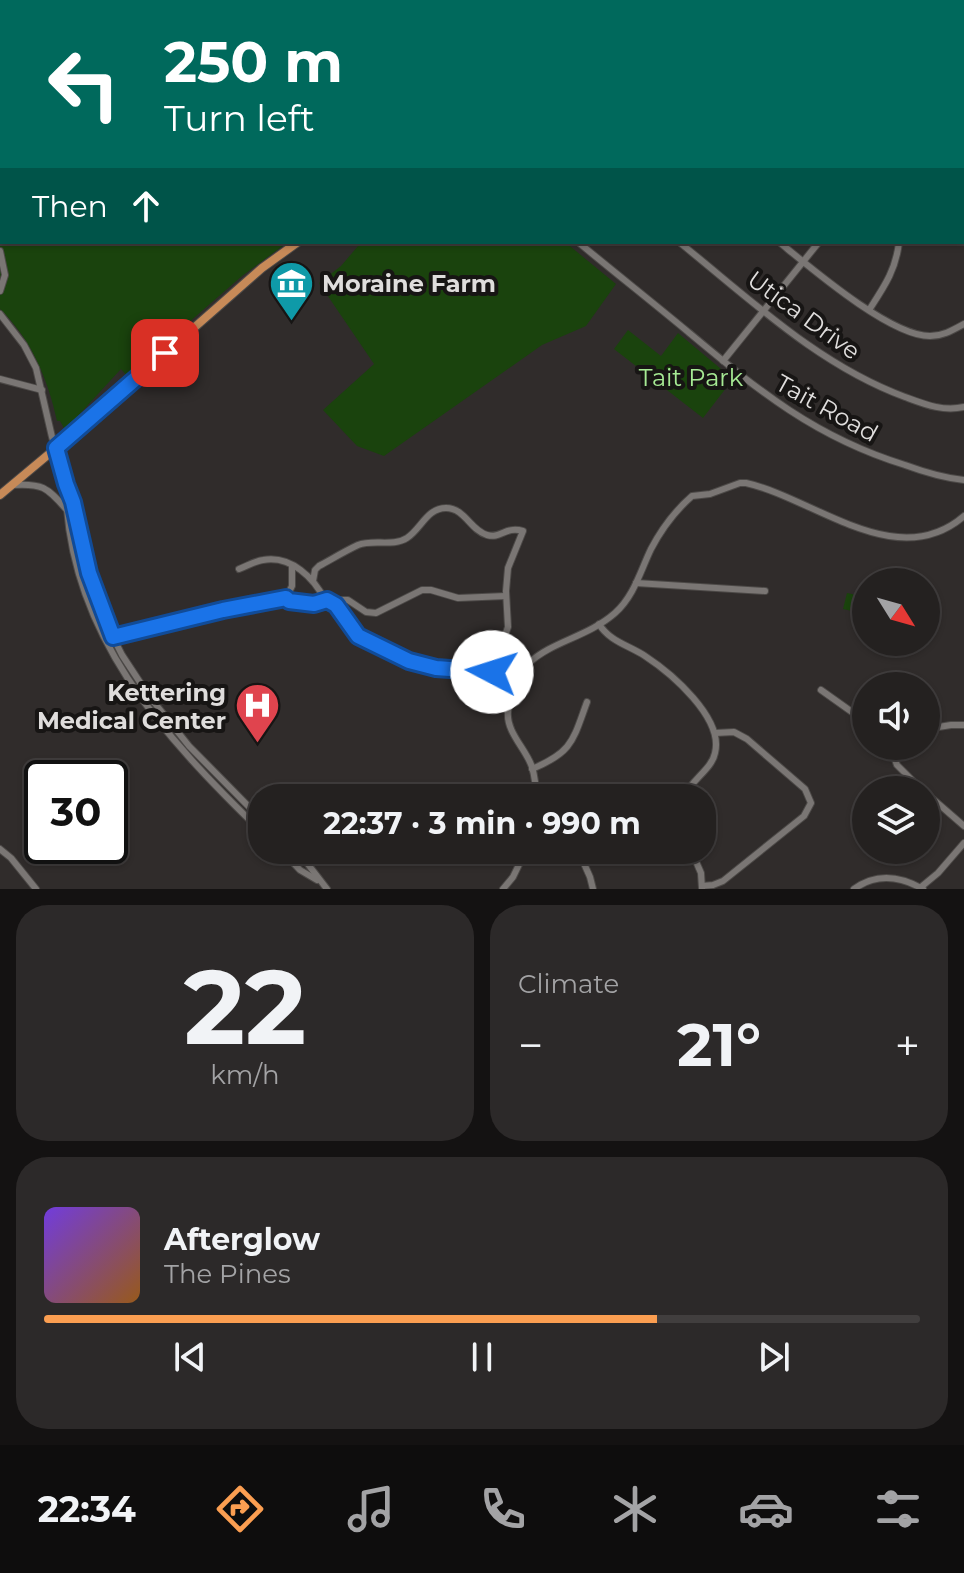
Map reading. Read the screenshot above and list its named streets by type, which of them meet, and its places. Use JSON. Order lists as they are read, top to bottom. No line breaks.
{"streets":{"street":["Utica Drive","Tait Road"]},"parks":["Tait Park"],"places":{"museum":["Moraine Farm"],"hospital":["Kettering Medical Center"]},"north":"bottom right","page":{"turn":["250 m","Turn left"],"then":"Then","limit":"30","trip":"22:37 · 3 min · 990 m","tile":[["22","km/h"],"Climate"],"heat":["−","21°","+"],"song":["Afterglow","The Pines"],"tabs":"22:34"}}
